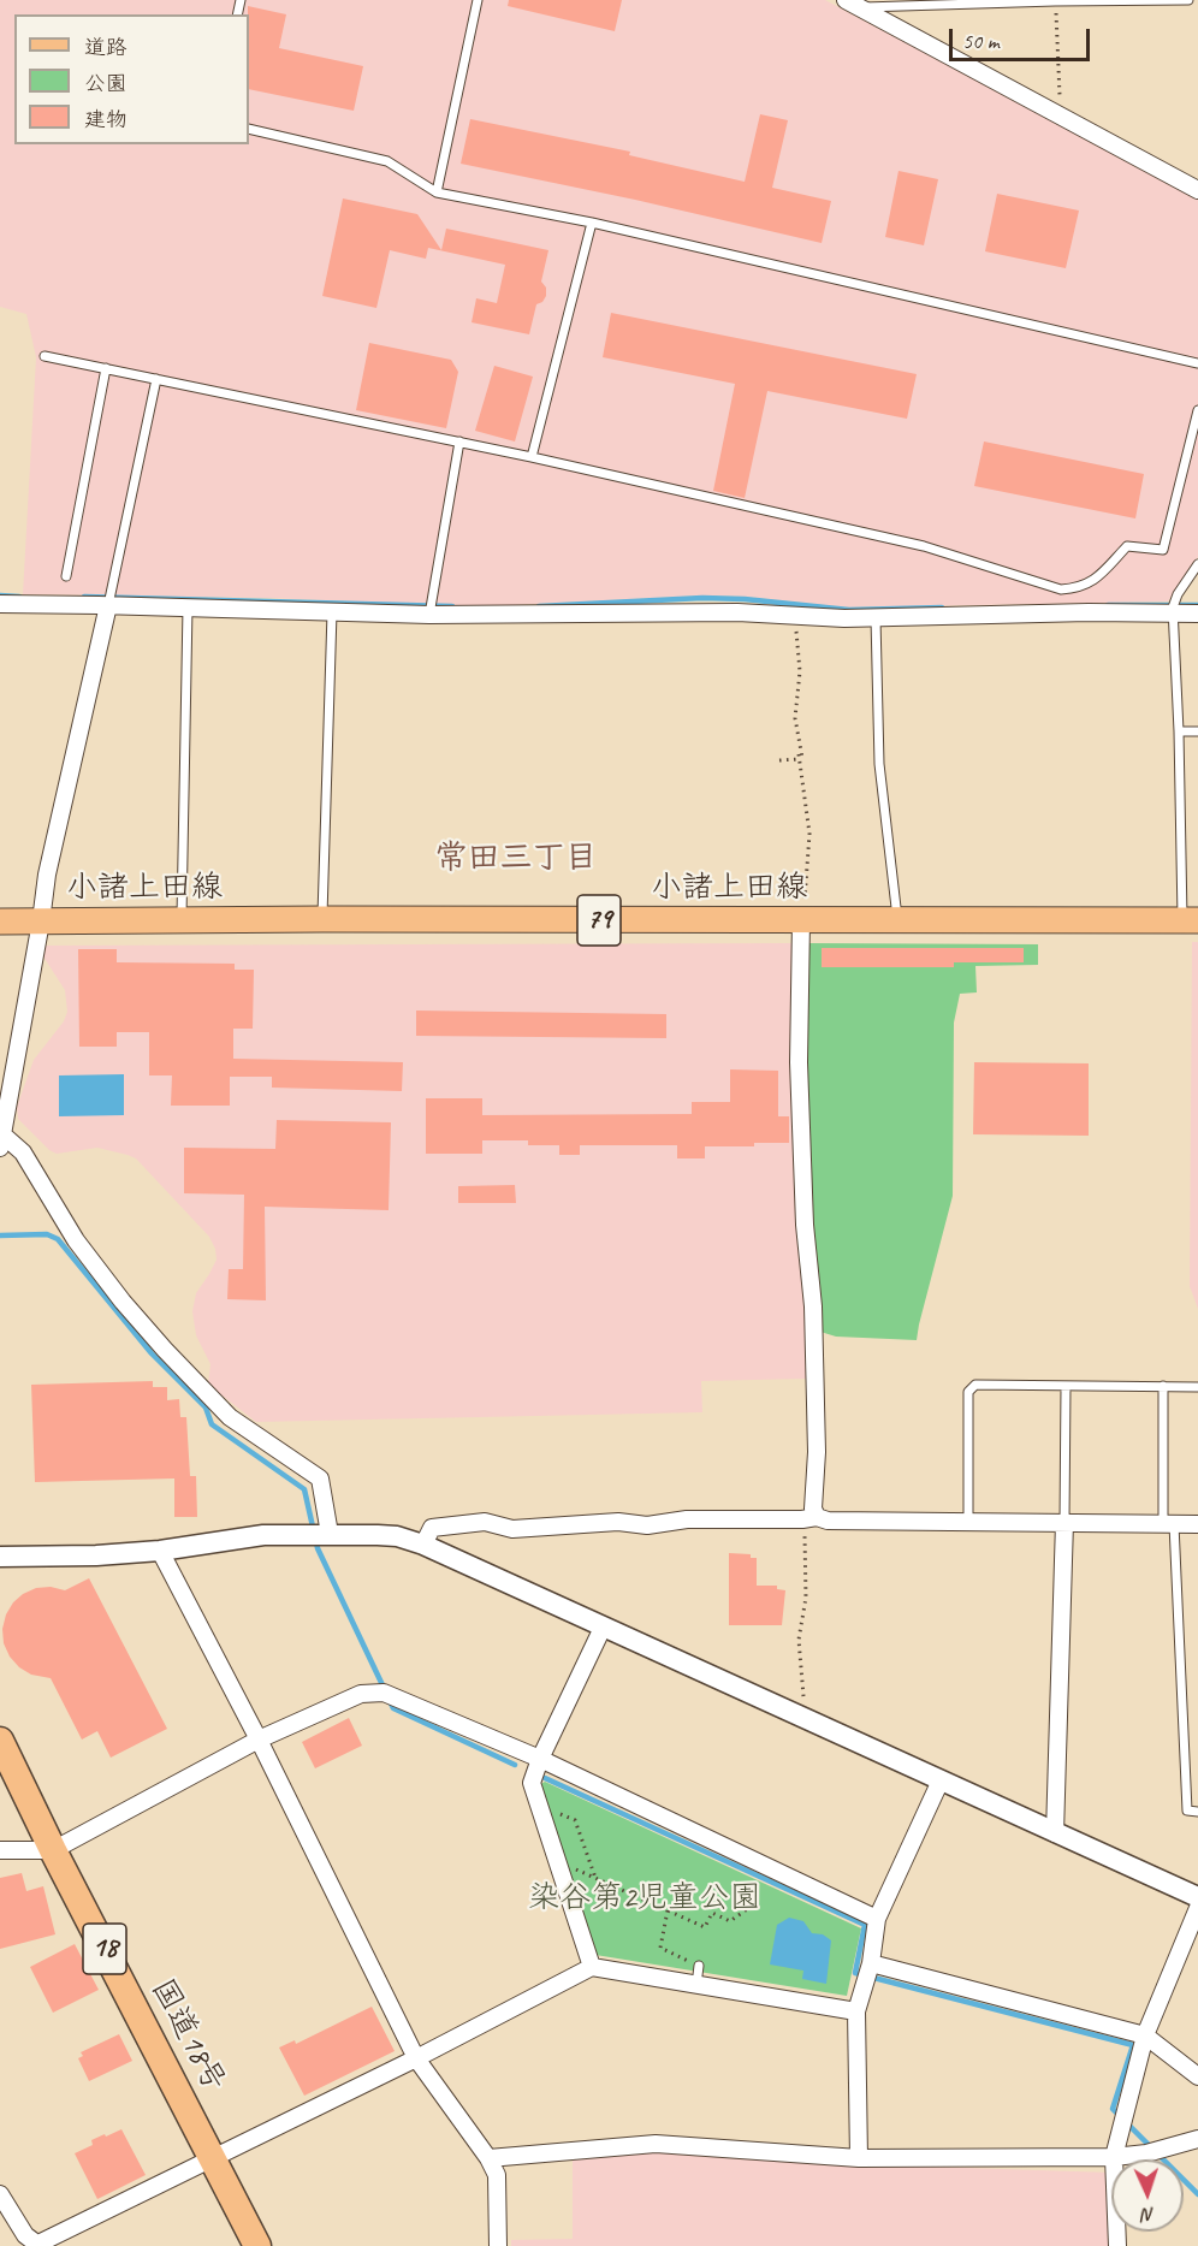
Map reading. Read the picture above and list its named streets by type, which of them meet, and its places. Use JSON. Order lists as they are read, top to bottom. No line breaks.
{"streets":{"highway":["18","国道18号"],"main road":["小諸上田線","79"]},"districts":["常田三丁目"],"parks":["染谷第2児童公園"],"legend":["道路","公園","建物"],"scale_bar":"50 m","north":"bottom"}
